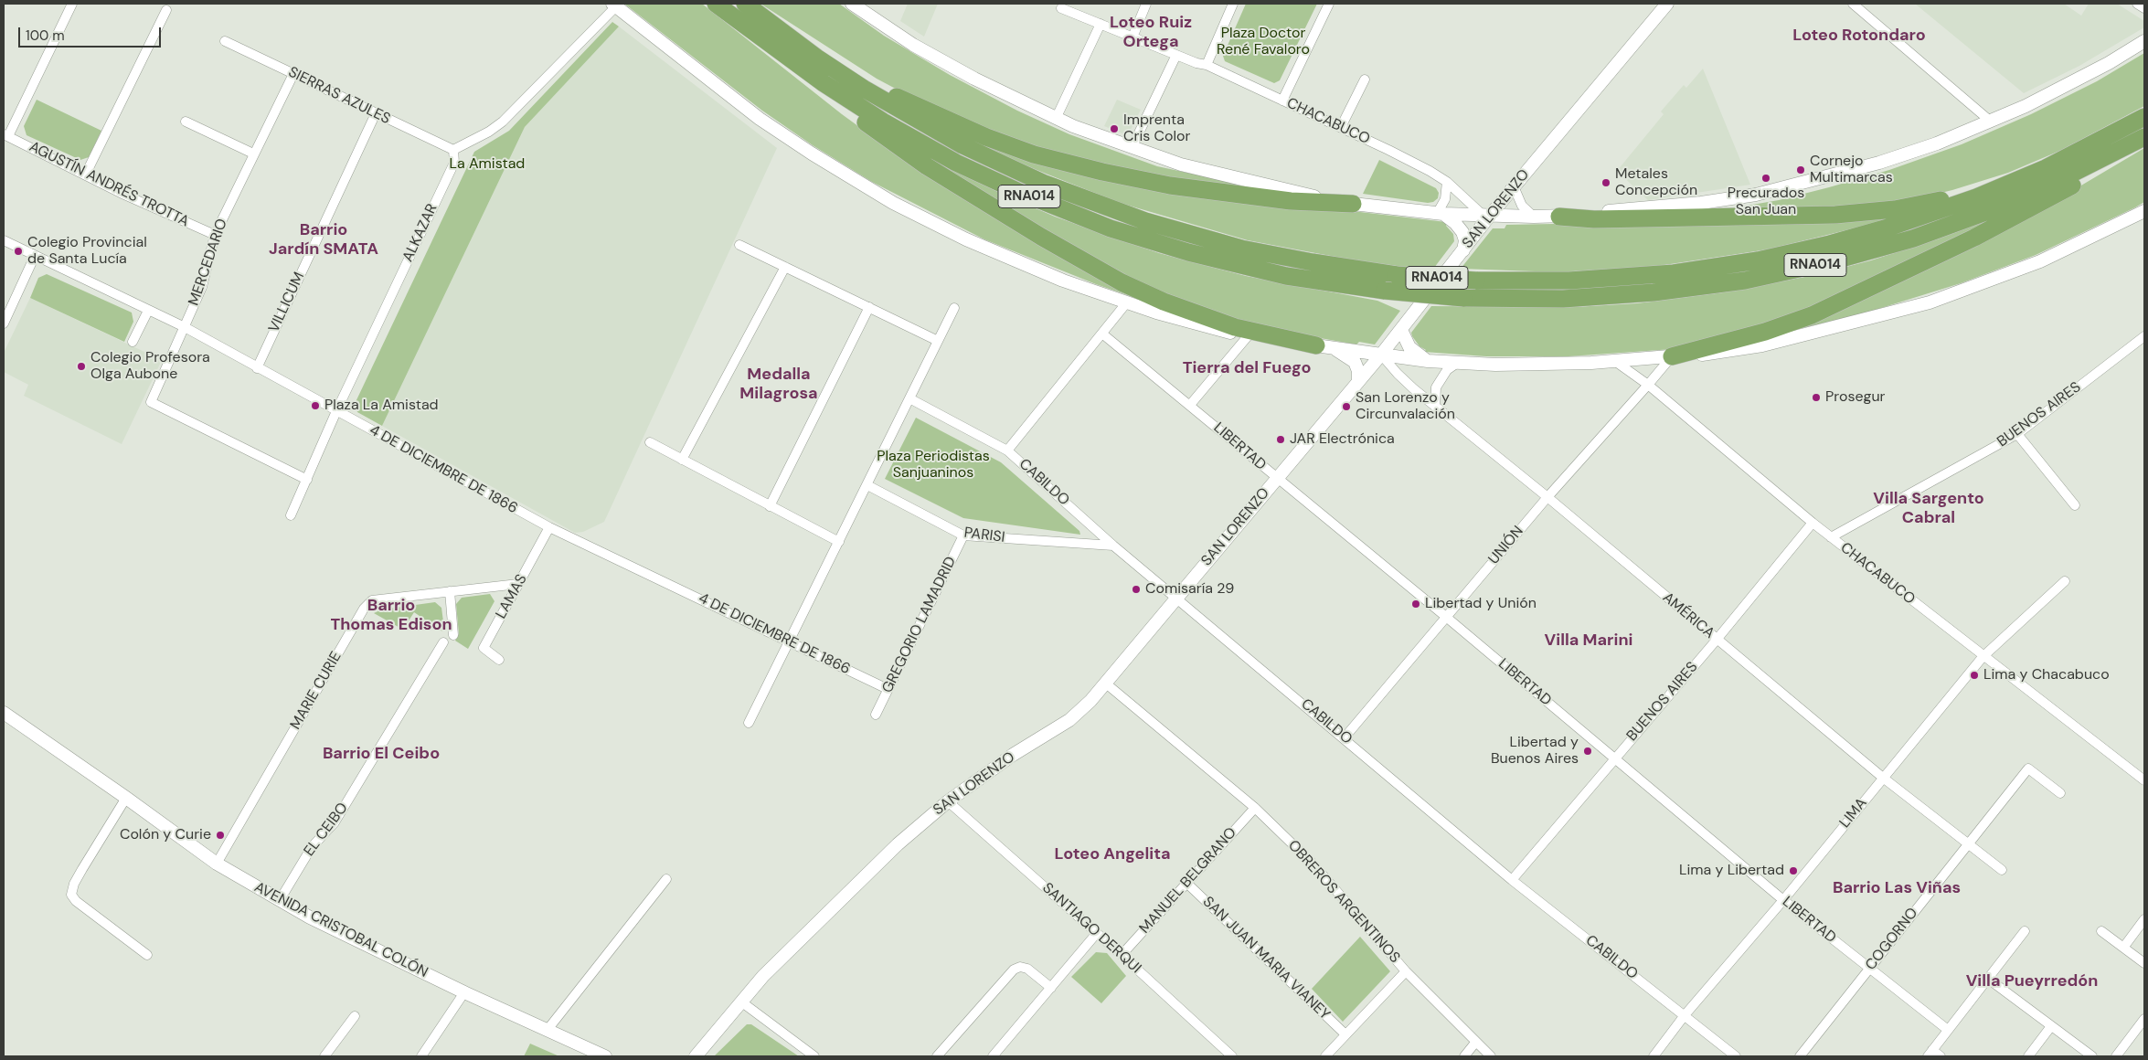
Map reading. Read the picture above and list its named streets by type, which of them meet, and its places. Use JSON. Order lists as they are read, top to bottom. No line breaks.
{"streets":{"highway":["RNA014"],"street":["SIERRAS AZULES","CHACABUCO","AGUSTÍN ANDRÉS TROTTA","SAN LORENZO","ALKAZAR","MERCEDARIO","VILLICUM","BUENOS AIRES","LIBERTAD","4 DE DICIEMBRE DE 1866","CABILDO","PARISI","UNIÓN","LAMAS","AMÉRICA","GREGORIO LAMADRID","MARIE CURIE","LIMA","EL CEIBO","MANUEL BELGRANO","OBREROS ARGENTINOS","SANTIAGO DERQUI","AVENIDA CRISTOBAL COLÓN","COGORNO","SAN JUAN MARIA VIANEY"]},"crossings":[["SIERRAS AZULES","ALKAZAR"],["SIERRAS AZULES","MERCEDARIO"],["SIERRAS AZULES","VILLICUM"],["CHACABUCO","SAN LORENZO"],["CHACABUCO","BUENOS AIRES"],["CHACABUCO","UNIÓN"],["CHACABUCO","LIMA"],["AGUSTÍN ANDRÉS TROTTA","MERCEDARIO"],["SAN LORENZO","LIBERTAD"],["SAN LORENZO","CABILDO"],["SAN LORENZO","AMÉRICA"],["SAN LORENZO","OBREROS ARGENTINOS"],["SAN LORENZO","SANTIAGO DERQUI"],["ALKAZAR","MERCEDARIO"],["ALKAZAR","4 DE DICIEMBRE DE 1866"],["MERCEDARIO","4 DE DICIEMBRE DE 1866"],["VILLICUM","4 DE DICIEMBRE DE 1866"],["BUENOS AIRES","LIBERTAD"],["BUENOS AIRES","CABILDO"],["BUENOS AIRES","AMÉRICA"],["LIBERTAD","UNIÓN"],["LIBERTAD","LIMA"],["LIBERTAD","COGORNO"],["4 DE DICIEMBRE DE 1866","LAMAS"],["4 DE DICIEMBRE DE 1866","GREGORIO LAMADRID"],["CABILDO","PARISI"],["CABILDO","UNIÓN"],["CABILDO","LIMA"],["PARISI","GREGORIO LAMADRID"],["UNIÓN","AMÉRICA"],["LAMAS","MARIE CURIE"],["AMÉRICA","LIMA"],["AMÉRICA","COGORNO"],["MARIE CURIE","AVENIDA CRISTOBAL COLÓN"],["EL CEIBO","AVENIDA CRISTOBAL COLÓN"],["MANUEL BELGRANO","OBREROS ARGENTINOS"],["MANUEL BELGRANO","SANTIAGO DERQUI"],["MANUEL BELGRANO","SAN JUAN MARIA VIANEY"]],"districts":["Loteo Ruiz Ortega","Loteo Rotondaro","Barrio Jardín SMATA","Tierra del Fuego","Medalla Milagrosa","Villa Sargento Cabral","Barrio Thomas Edison","Villa Marini","Barrio El Ceibo","Loteo Angelita","Barrio Las Viñas","Villa Pueyrredón"],"parks":["Plaza Doctor René Favaloro","La Amistad","Plaza Periodistas Sanjuaninos"],"places":["Imprenta Cris Color","Cornejo Multimarcas","Precurados San Juan","Metales Concepción","Colegio Provincial de Santa Lucía","Colegio Profesora Olga Aubone","Prosegur","Plaza La Amistad","San Lorenzo y Circunvalación","JAR Electrónica","Comisaría 29","Libertad y Unión","Lima y Chacabuco","Libertad y Buenos Aires","Colón y Curie","Lima y Libertad"],"scale_bar":"100 m"}
